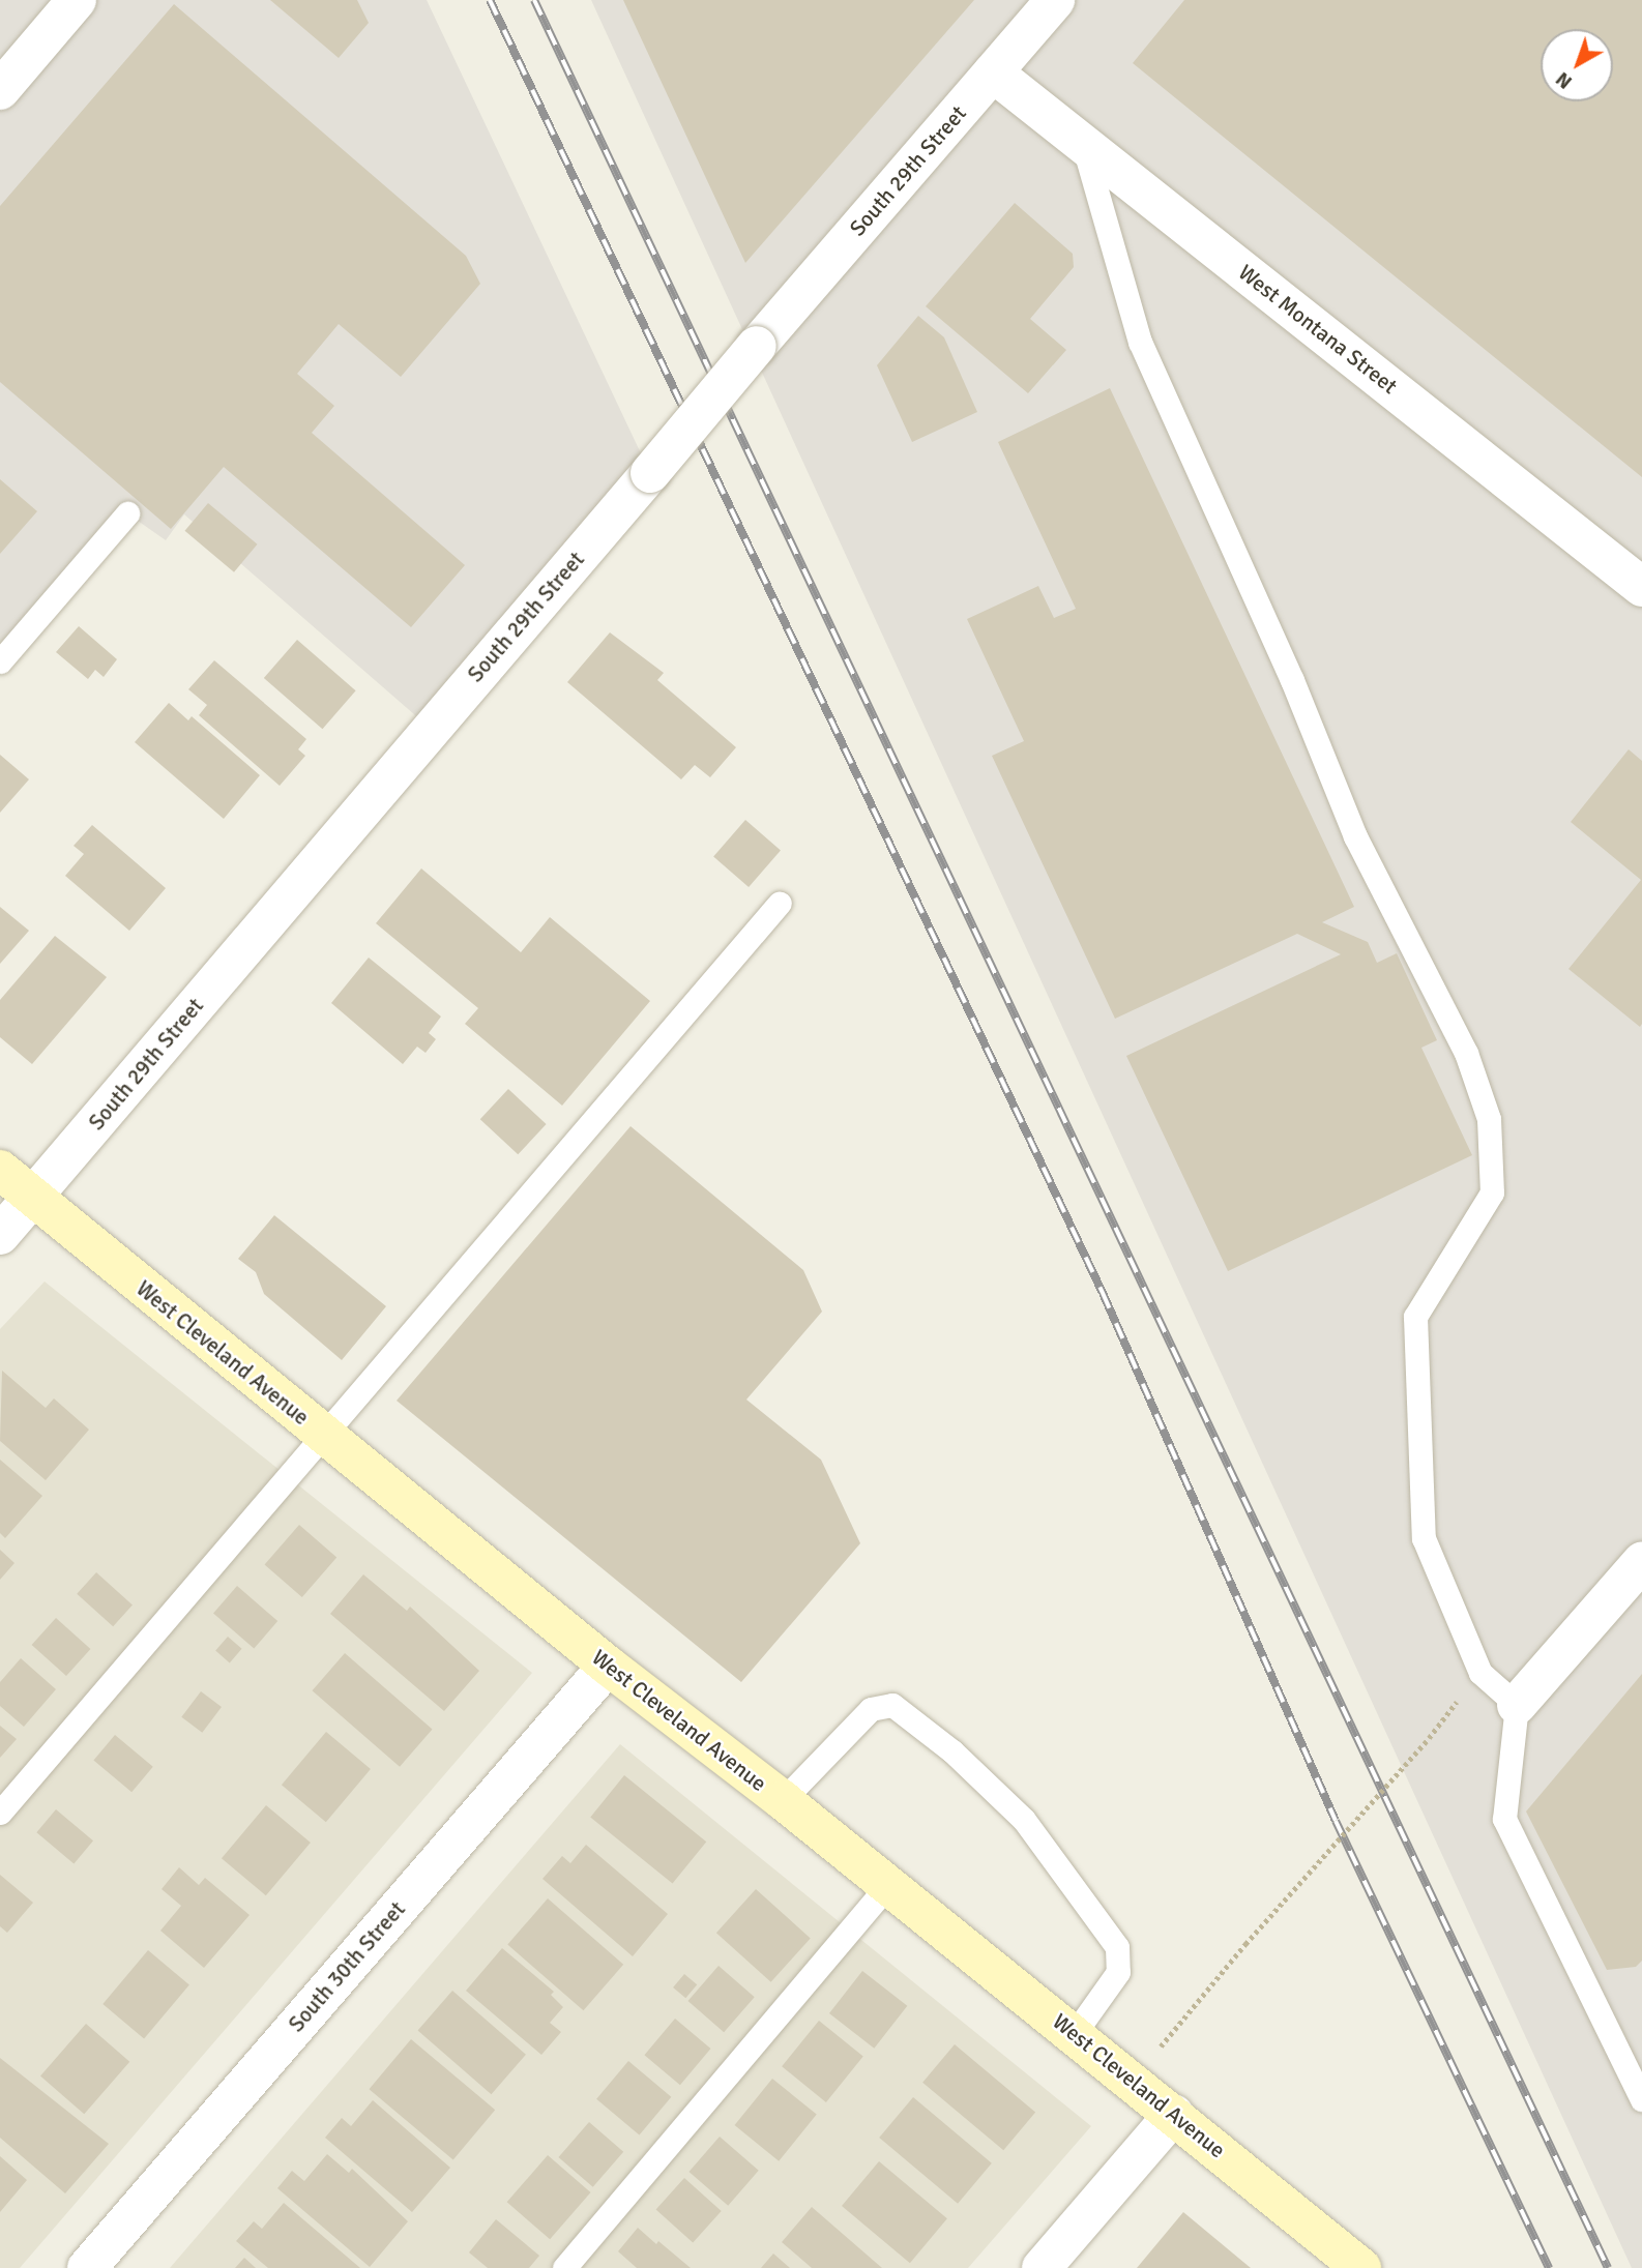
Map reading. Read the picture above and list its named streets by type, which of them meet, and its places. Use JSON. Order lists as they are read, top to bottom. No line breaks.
{"streets":{"street":["South 29th Street","West Montana Street","West Cleveland Avenue","South 30th Street"]},"crossings":[["South 29th Street","West Montana Street"],["South 29th Street","West Cleveland Avenue"],["West Cleveland Avenue","South 30th Street"]],"north":"bottom left"}
